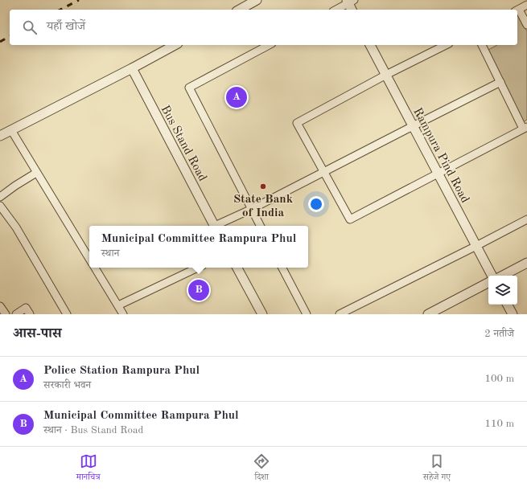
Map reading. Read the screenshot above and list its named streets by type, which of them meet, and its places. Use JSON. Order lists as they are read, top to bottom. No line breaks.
{"streets":{"street":["Bus Stand Road","Rampura Pind Road"]},"places":["State Bank of India"],"page":{"search":"यहाँ खोजें","pins":["A","B"],"popup":["Municipal Committee Rampura Phul","स्थान"],"heading":["आस-पास","2 नतीजे"],"list":[{"mark":"A","name":"Police Station Rampura Phul","note":"सरकारी भवन","value":"100 m"},{"mark":"B","name":"Municipal Committee Rampura Phul","note":"स्थान · Bus Stand Road","value":"110 m"}],"nav":["मानचित्र","दिशा","सहेजे गए"]}}
